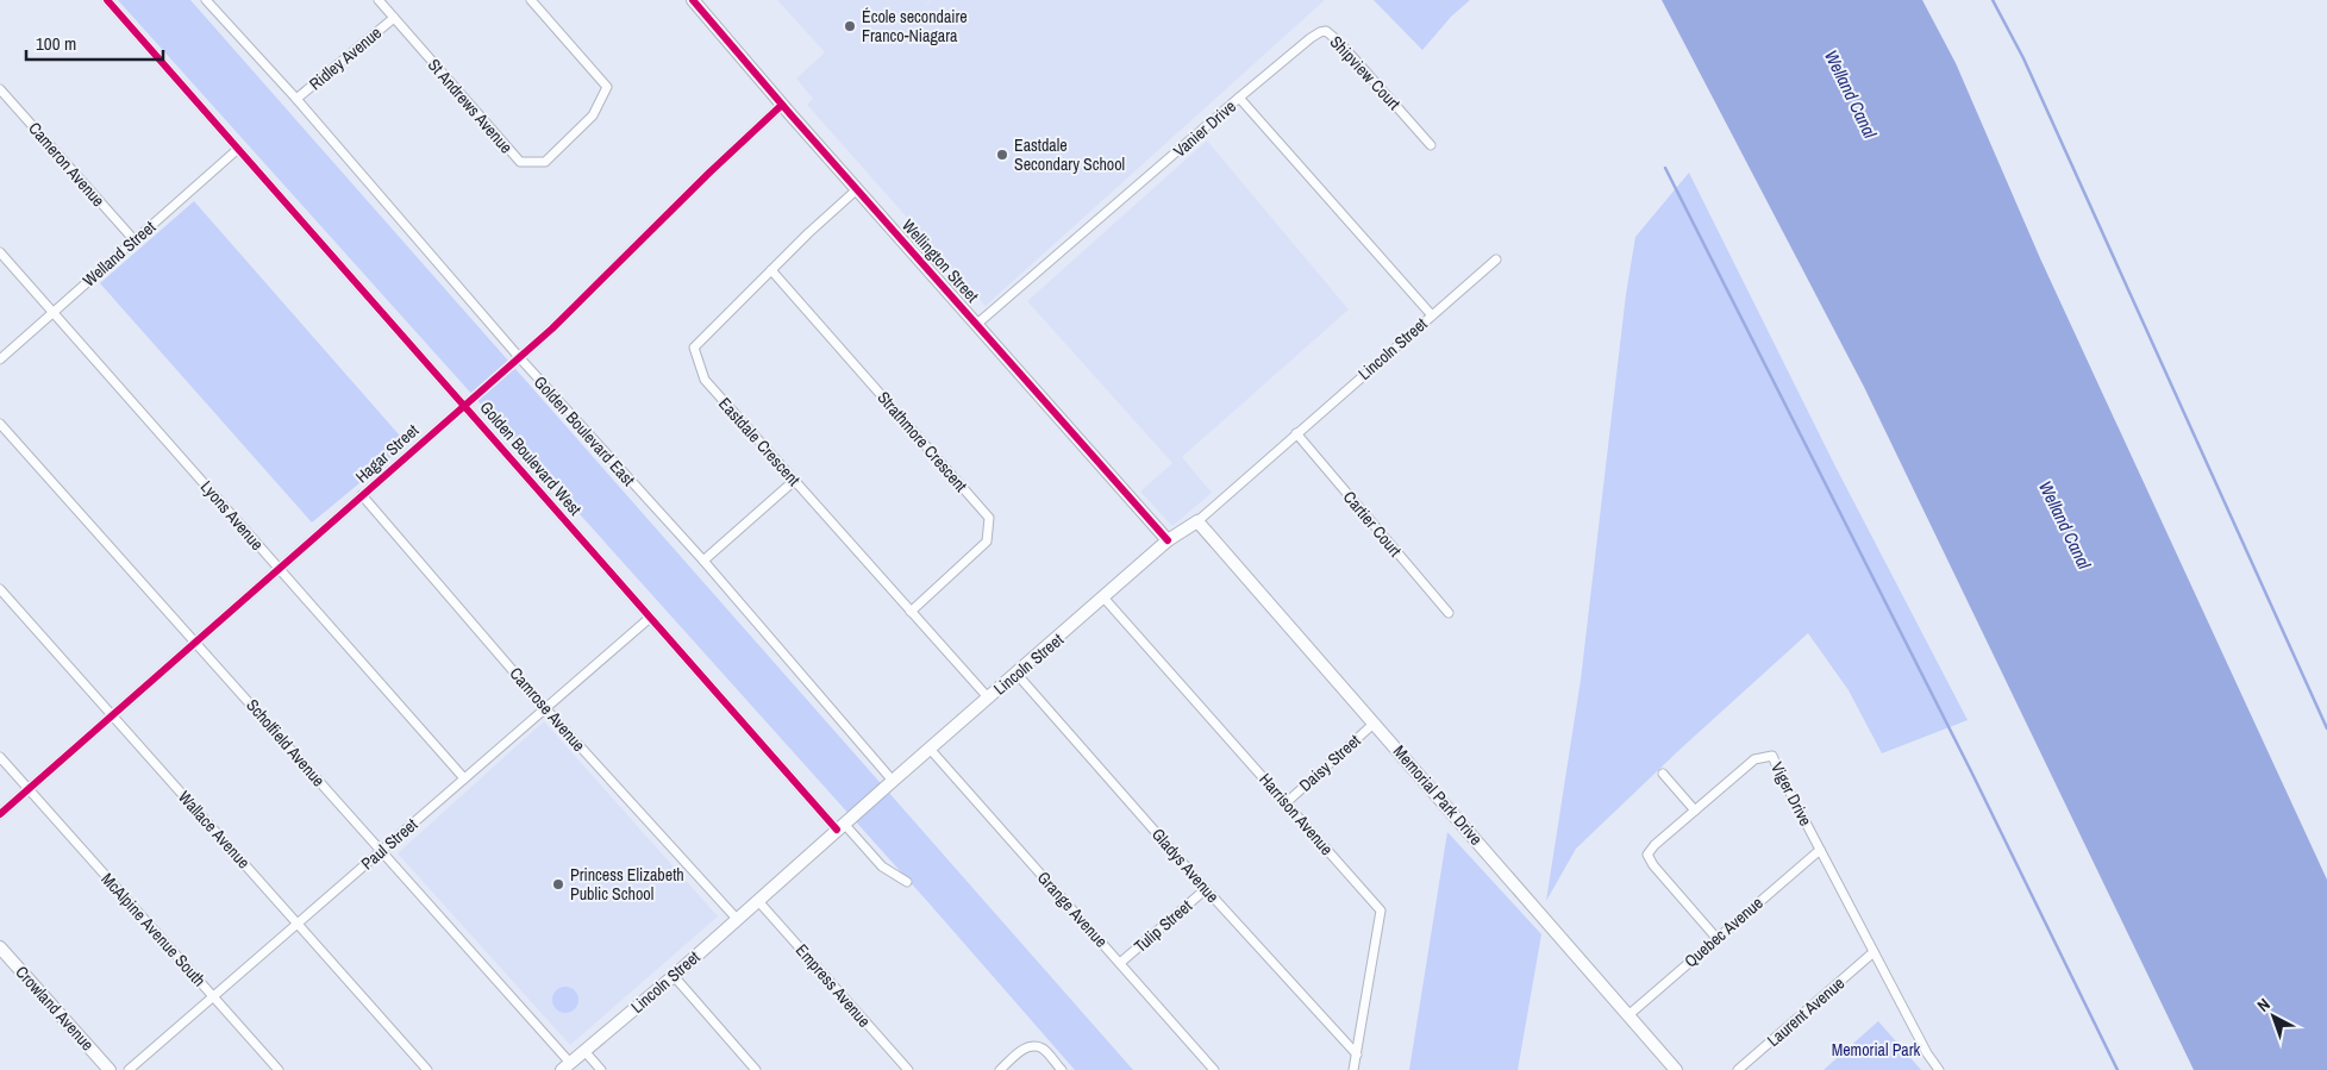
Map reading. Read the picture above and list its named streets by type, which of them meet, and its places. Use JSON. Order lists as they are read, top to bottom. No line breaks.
{"streets":{"main road":["Wellington Street","Lincoln Street","Memorial Park Drive","Crowland Avenue"],"street":["Ridley Avenue","Shipview Court","St Andrews Avenue","Vanier Drive","Cameron Avenue","Welland Street","Golden Boulevard East","Eastdale Crescent","Strathmore Crescent","Hagar Street","Golden Boulevard West","Lyons Avenue","Cartier Court","Camrose Avenue","Scholfield Avenue","Daisy Street","Viger Drive","Harrison Avenue","Wallace Avenue","Paul Street","Gladys Avenue","Grange Avenue","Tulip Street","McAlpine Avenue South","Quebec Avenue","Empress Avenue","Laurent Avenue"]},"crossings":[["Ridley Avenue","St Andrews Avenue"],["Ridley Avenue","Golden Boulevard East"],["Shipview Court","Vanier Drive"],["Vanier Drive","Wellington Street"],["Vanier Drive","Lincoln Street"],["Cameron Avenue","Welland Street"],["Welland Street","Golden Boulevard West"],["Welland Street","Lyons Avenue"],["Wellington Street","Lincoln Street"],["Wellington Street","Eastdale Crescent"],["Wellington Street","Hagar Street"],["Lincoln Street","Golden Boulevard East"],["Lincoln Street","Eastdale Crescent"],["Lincoln Street","Golden Boulevard West"],["Lincoln Street","Cartier Court"],["Lincoln Street","Camrose Avenue"],["Lincoln Street","Scholfield Avenue"],["Lincoln Street","Memorial Park Drive"],["Lincoln Street","Harrison Avenue"],["Lincoln Street","Gladys Avenue"],["Lincoln Street","Grange Avenue"],["Lincoln Street","Empress Avenue"],["Golden Boulevard East","Hagar Street"],["Eastdale Crescent","Strathmore Crescent"],["Hagar Street","Golden Boulevard West"],["Hagar Street","Lyons Avenue"],["Hagar Street","Camrose Avenue"],["Hagar Street","Scholfield Avenue"],["Hagar Street","Wallace Avenue"],["Hagar Street","McAlpine Avenue South"],["Golden Boulevard West","Paul Street"],["Lyons Avenue","Paul Street"],["Camrose Avenue","Paul Street"],["Scholfield Avenue","Paul Street"],["Daisy Street","Memorial Park Drive"],["Daisy Street","Harrison Avenue"],["Viger Drive","Quebec Avenue"],["Viger Drive","Laurent Avenue"],["Memorial Park Drive","Quebec Avenue"],["Harrison Avenue","Gladys Avenue"],["Wallace Avenue","Paul Street"],["Paul Street","McAlpine Avenue South"],["Gladys Avenue","Tulip Street"],["Grange Avenue","Tulip Street"]],"water":["Welland Canal"],"parks":["Memorial Park"],"places":["École secondaire Franco-Niagara","Eastdale Secondary School","Princess Elizabeth Public School"],"scale_bar":"100 m","north":"top left"}
